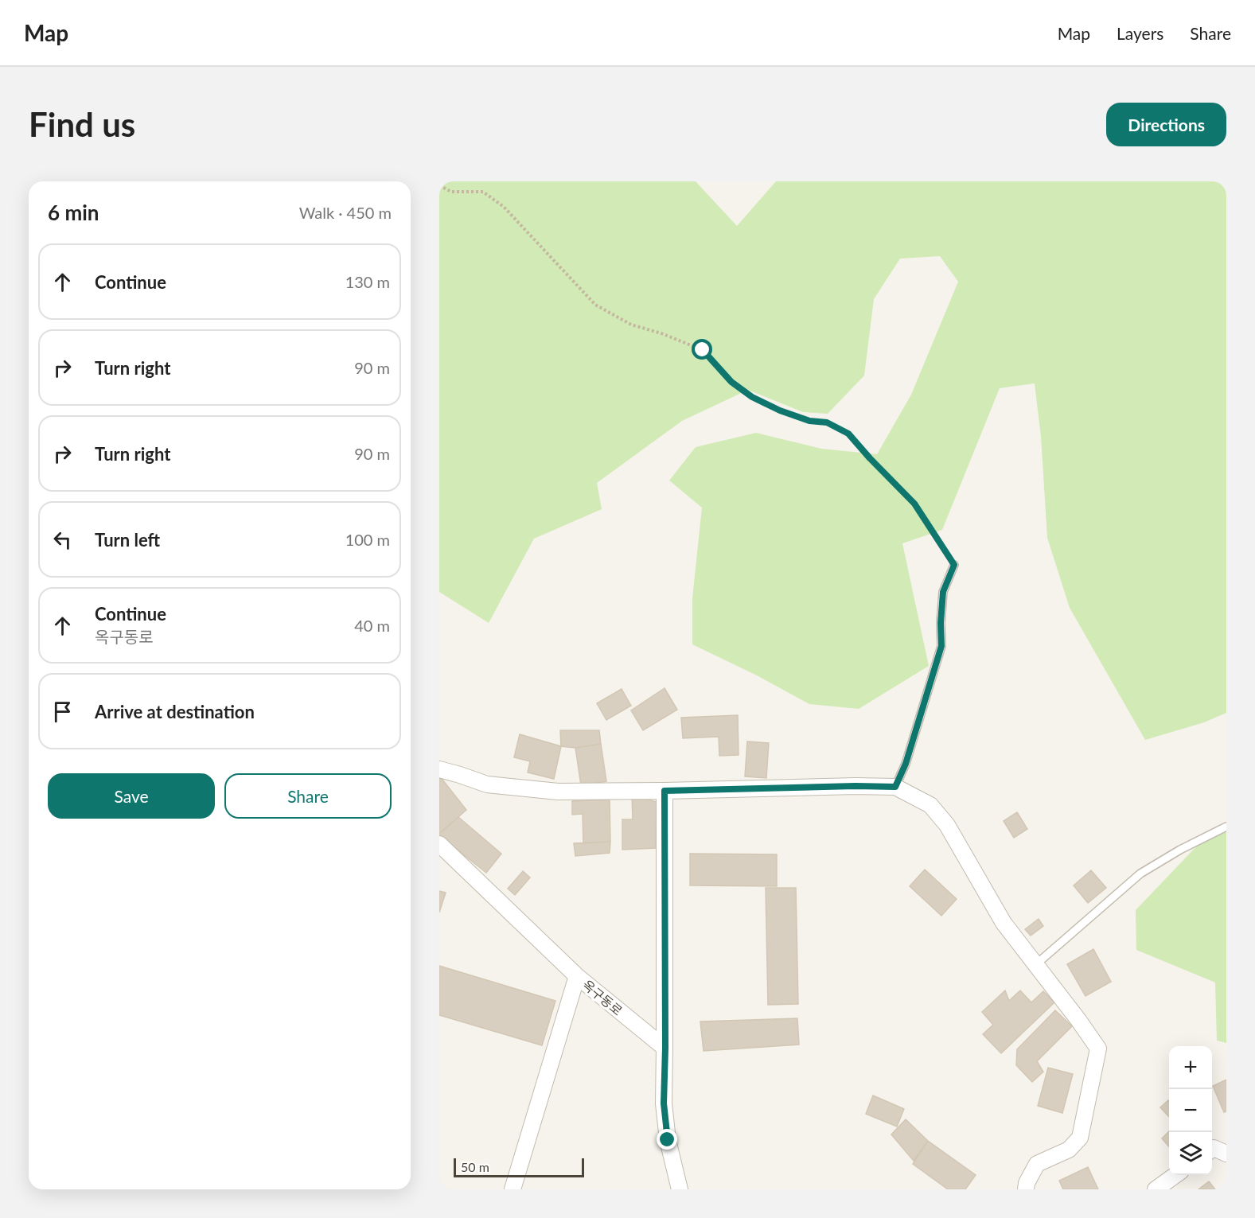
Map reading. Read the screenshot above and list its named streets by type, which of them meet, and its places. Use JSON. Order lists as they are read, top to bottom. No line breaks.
{"streets":{"street":["옥구동로"]},"scale_bar":"50 m","page":{"header":"Map","nav":["Map","Layers","Share"],"buttons":["Directions",["Save","Share"]],"title":"Find us","heading":["6 min","Walk · 450 m"],"list":[["Continue","130 m"],["Turn right","90 m"],["Turn right","90 m"],["Turn left","100 m"],["Continue","옥구동로","40 m"],"Arrive at destination"],"map_buttons":["+","−"],"scale":"50 m"}}
